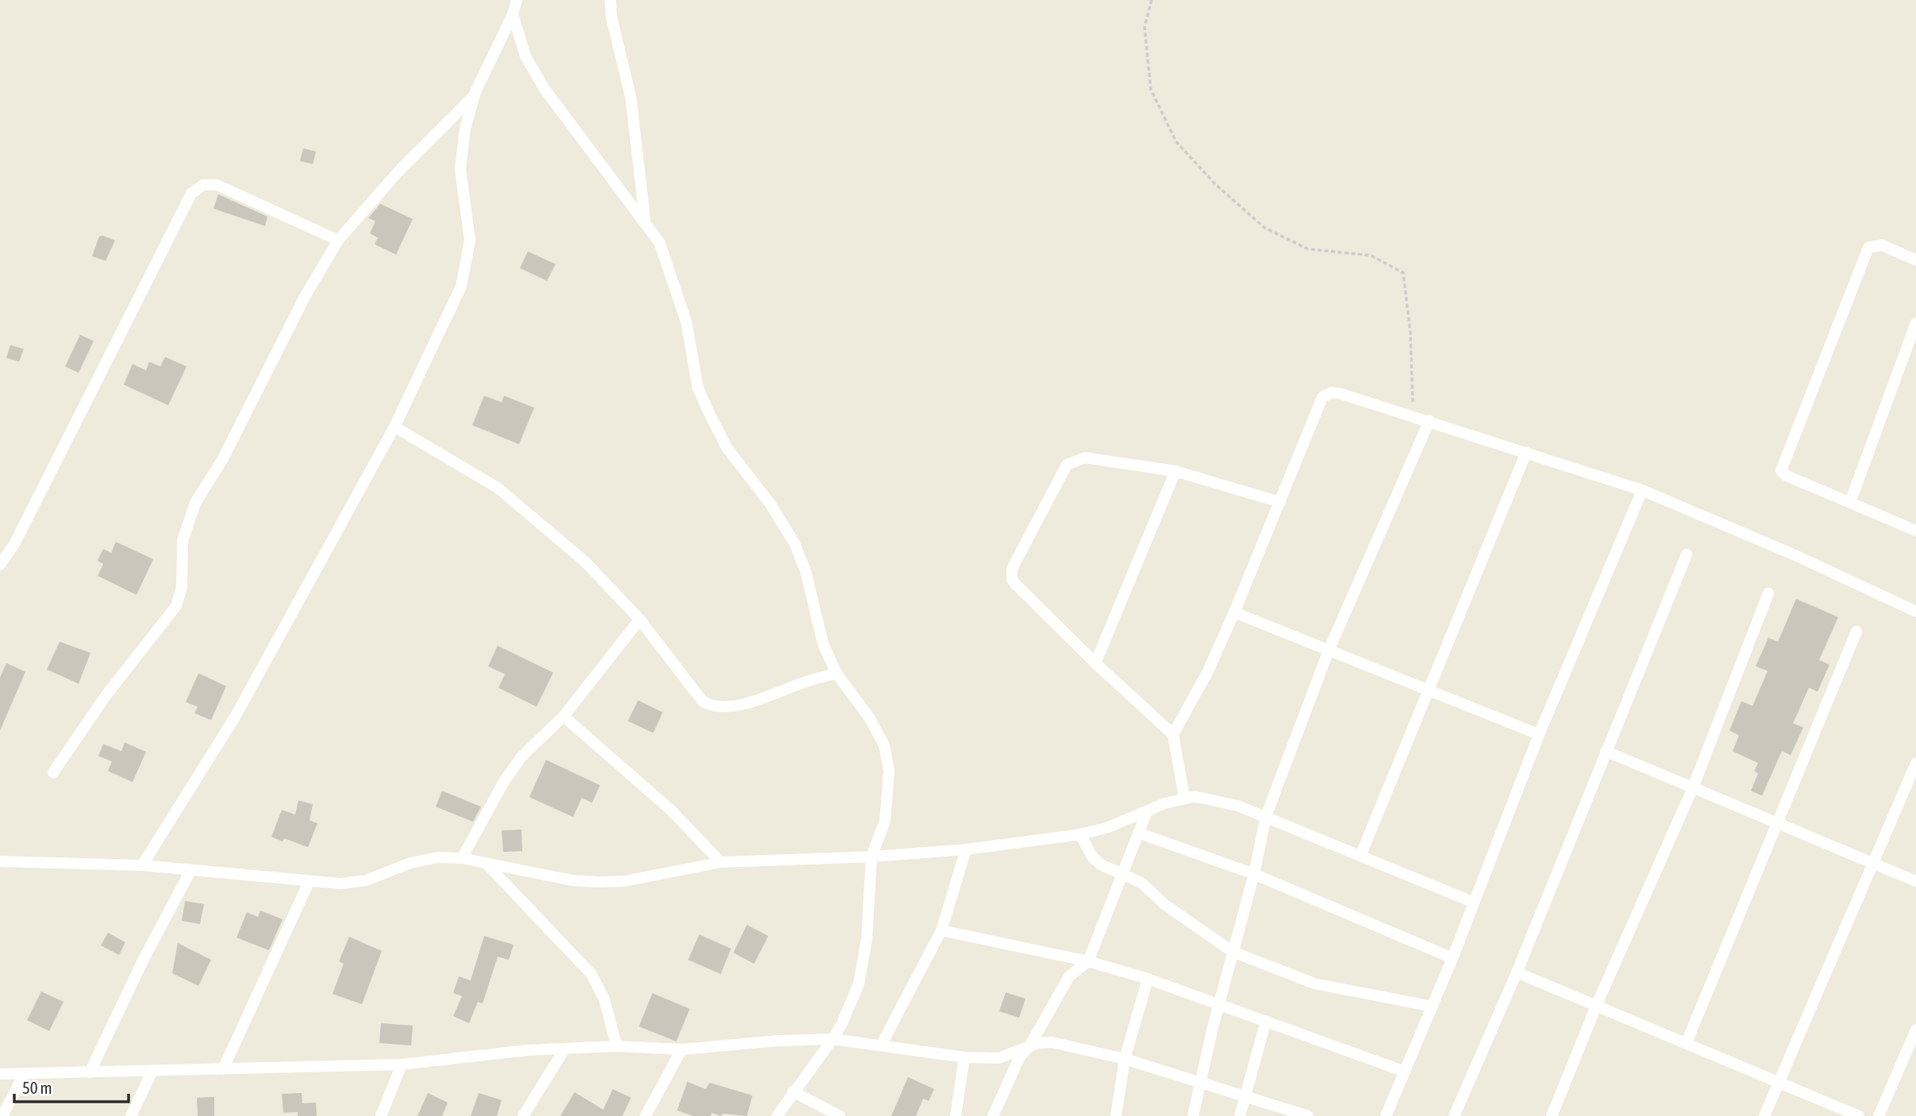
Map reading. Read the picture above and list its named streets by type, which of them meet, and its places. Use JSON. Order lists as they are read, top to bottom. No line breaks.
{"scale_bar":"50 m"}
